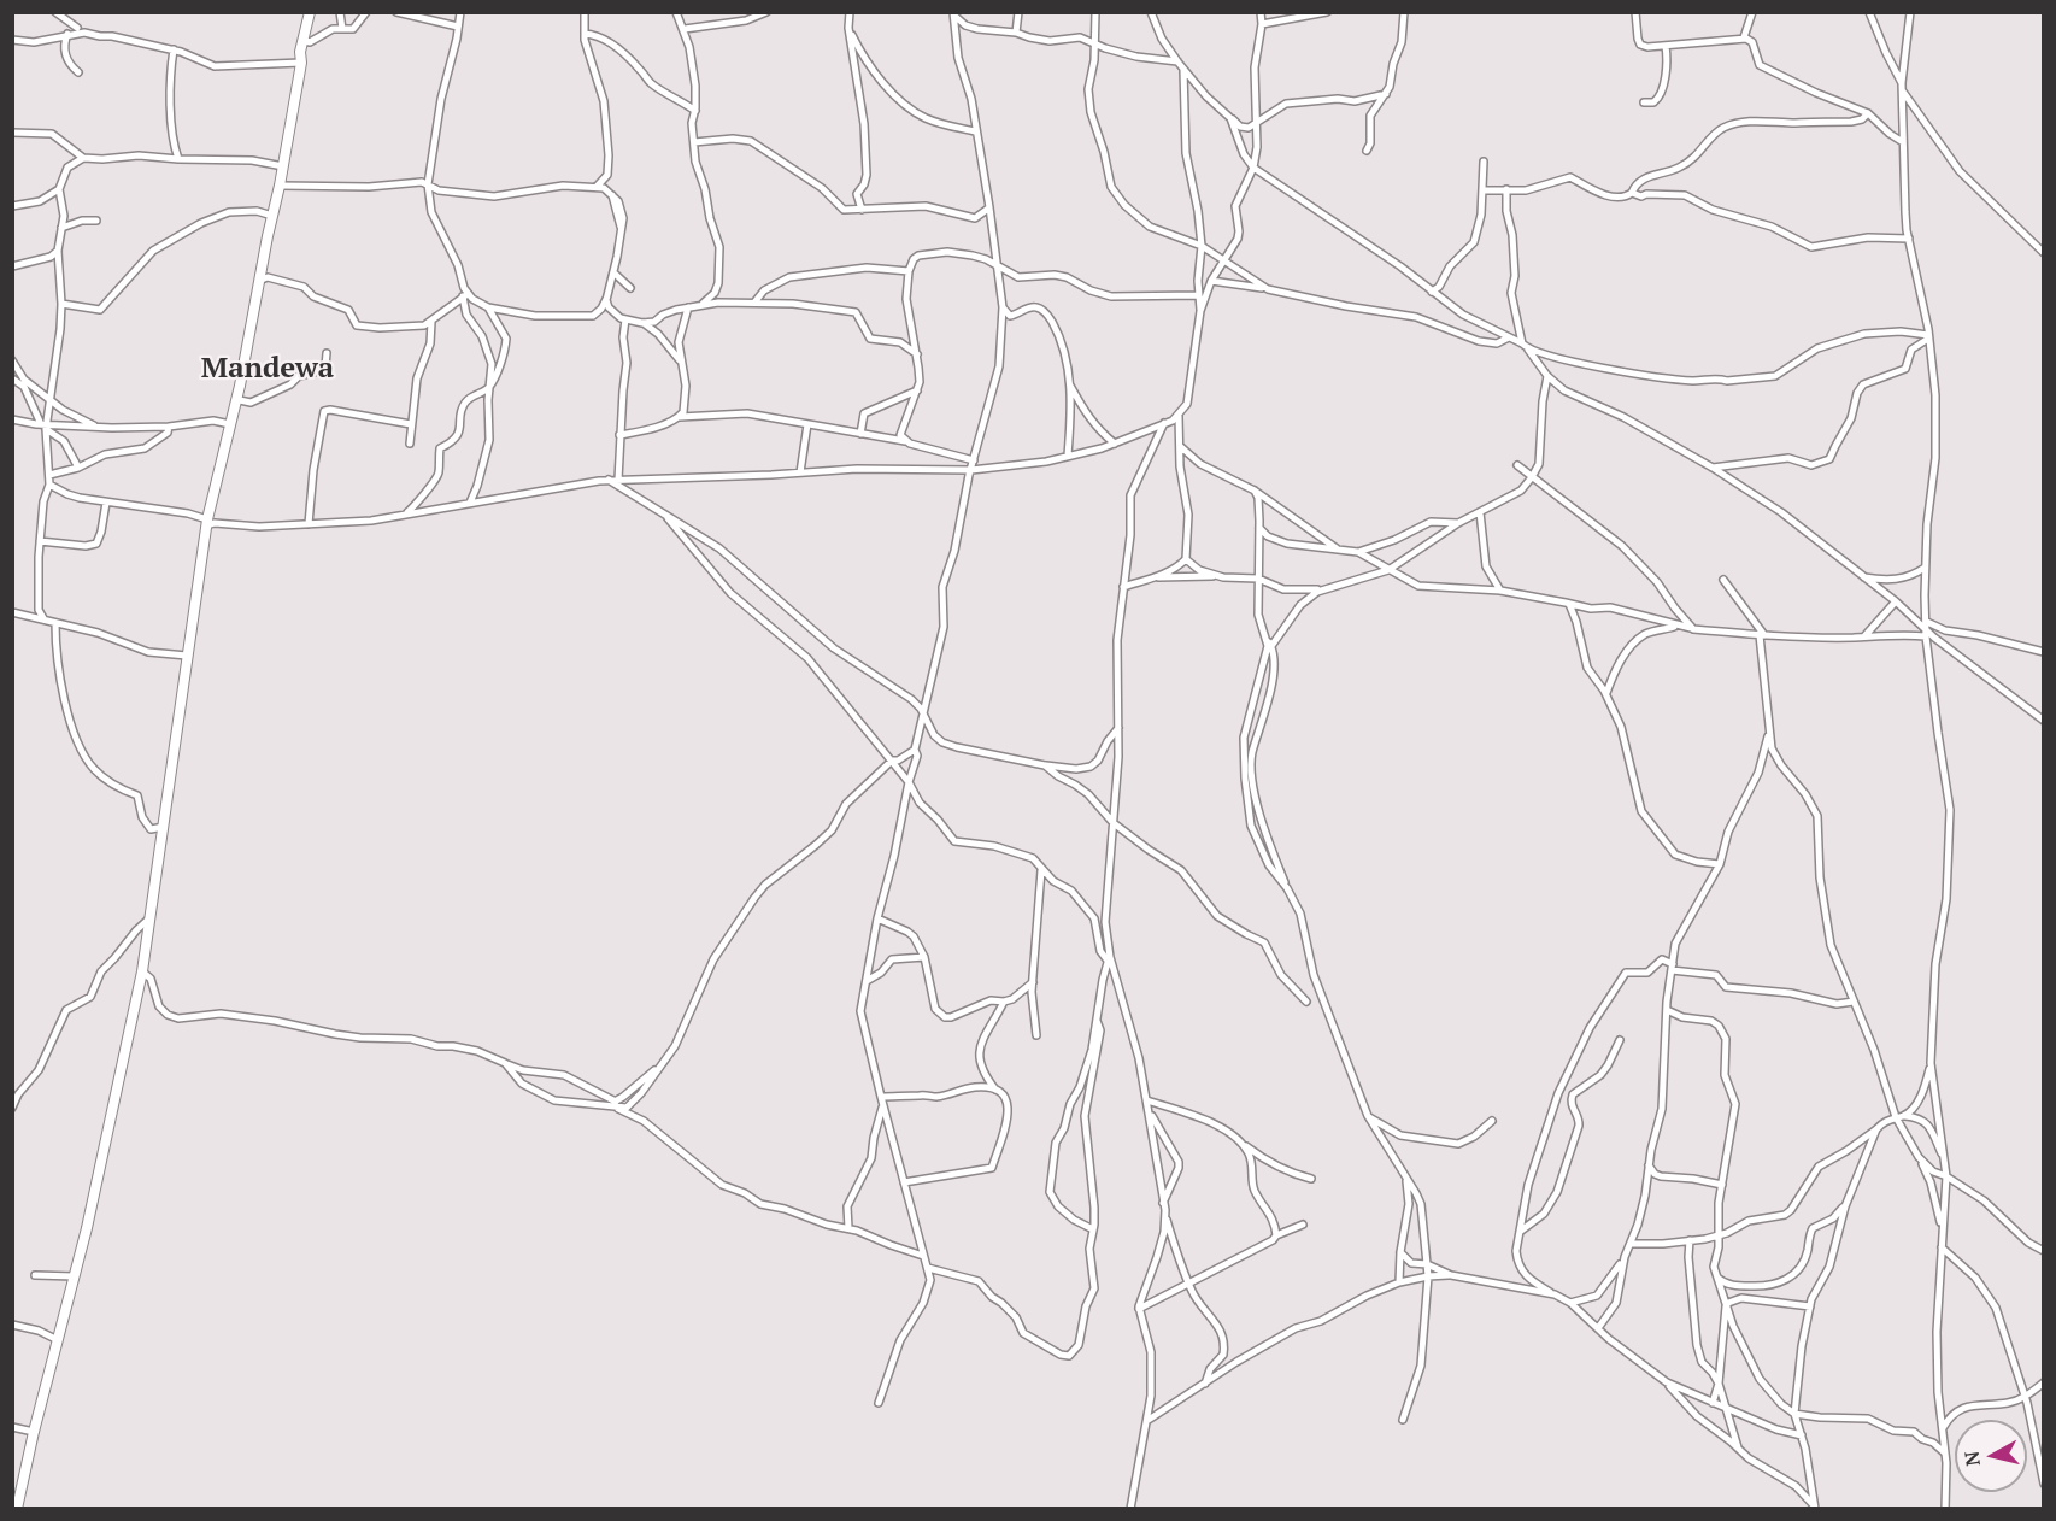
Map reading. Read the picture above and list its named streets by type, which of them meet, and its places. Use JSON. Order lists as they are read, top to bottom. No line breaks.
{"districts":["Mandewa"],"north":"left"}
